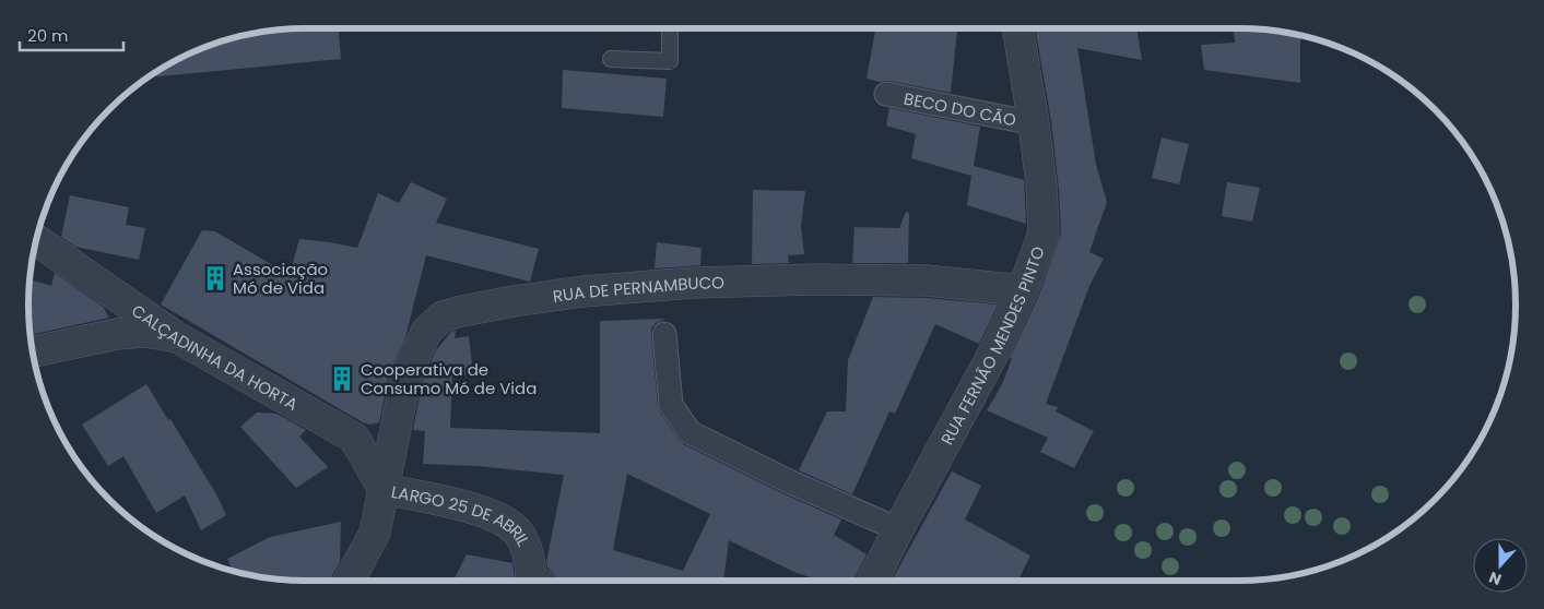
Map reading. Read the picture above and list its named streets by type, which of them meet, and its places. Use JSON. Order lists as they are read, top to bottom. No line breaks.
{"streets":{"street":["BECO DO CÃO","RUA DE PERNAMBUCO","RUA FERNÃO MENDES PINTO","CALÇADINHA DA HORTA","LARGO 25 DE ABRIL"]},"crossings":[["BECO DO CÃO","RUA FERNÃO MENDES PINTO"],["RUA DE PERNAMBUCO","RUA FERNÃO MENDES PINTO"],["RUA DE PERNAMBUCO","CALÇADINHA DA HORTA"],["RUA DE PERNAMBUCO","LARGO 25 DE ABRIL"],["CALÇADINHA DA HORTA","LARGO 25 DE ABRIL"]],"places":{"building":["Associação Mó de Vida","Cooperativa de Consumo Mó de Vida"]},"scale_bar":"20 m","north":"bottom"}
